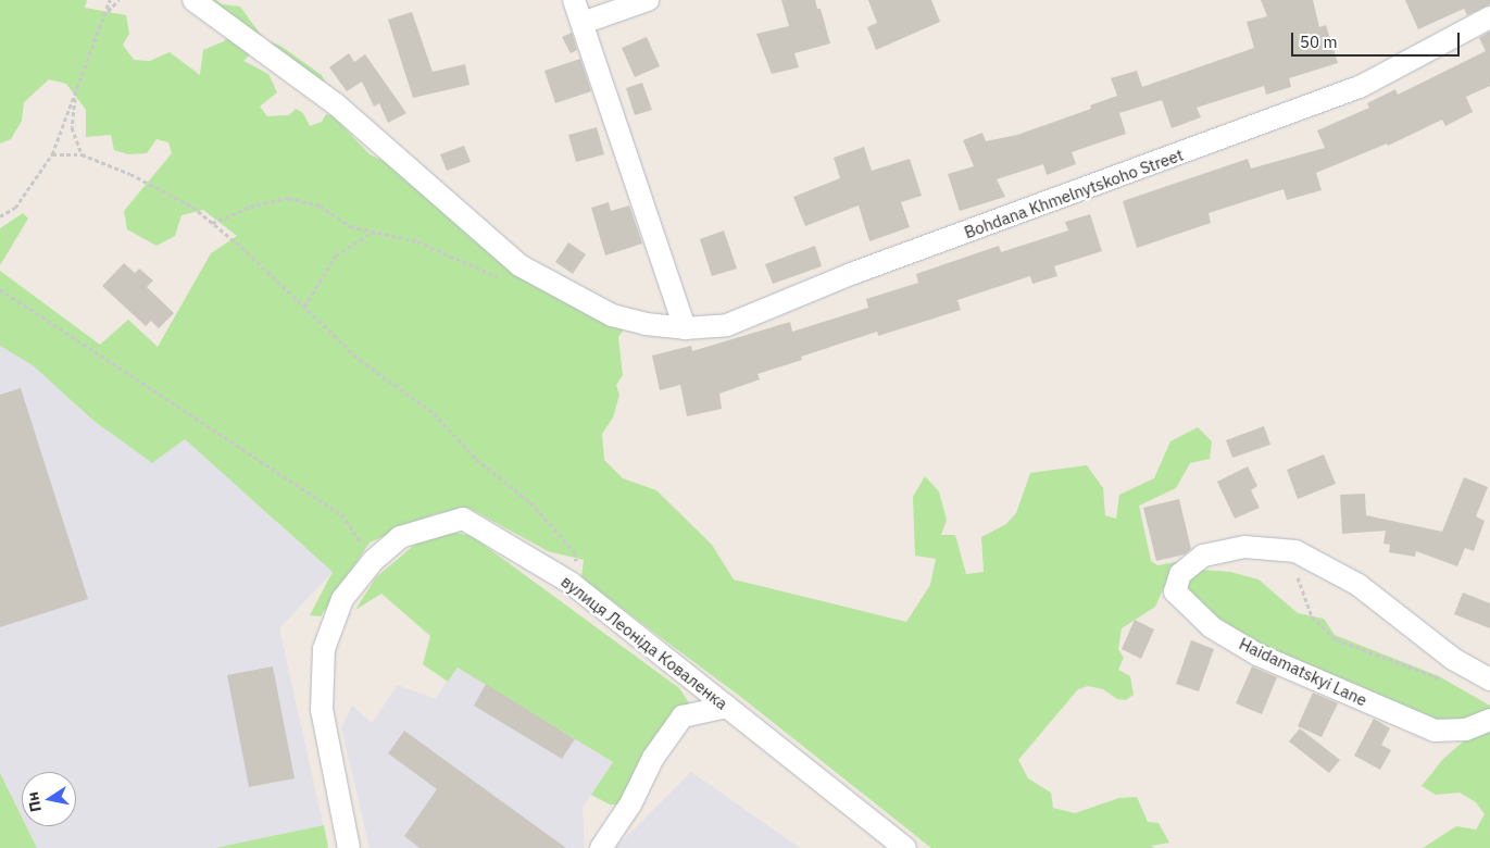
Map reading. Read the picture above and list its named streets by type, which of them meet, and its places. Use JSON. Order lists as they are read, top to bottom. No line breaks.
{"streets":{"street":["Bohdana Khmelnytskoho Street","вулиця Леоніда Коваленка","Haidamatskyi Lane"]},"scale_bar":"50 m","north":"left"}
